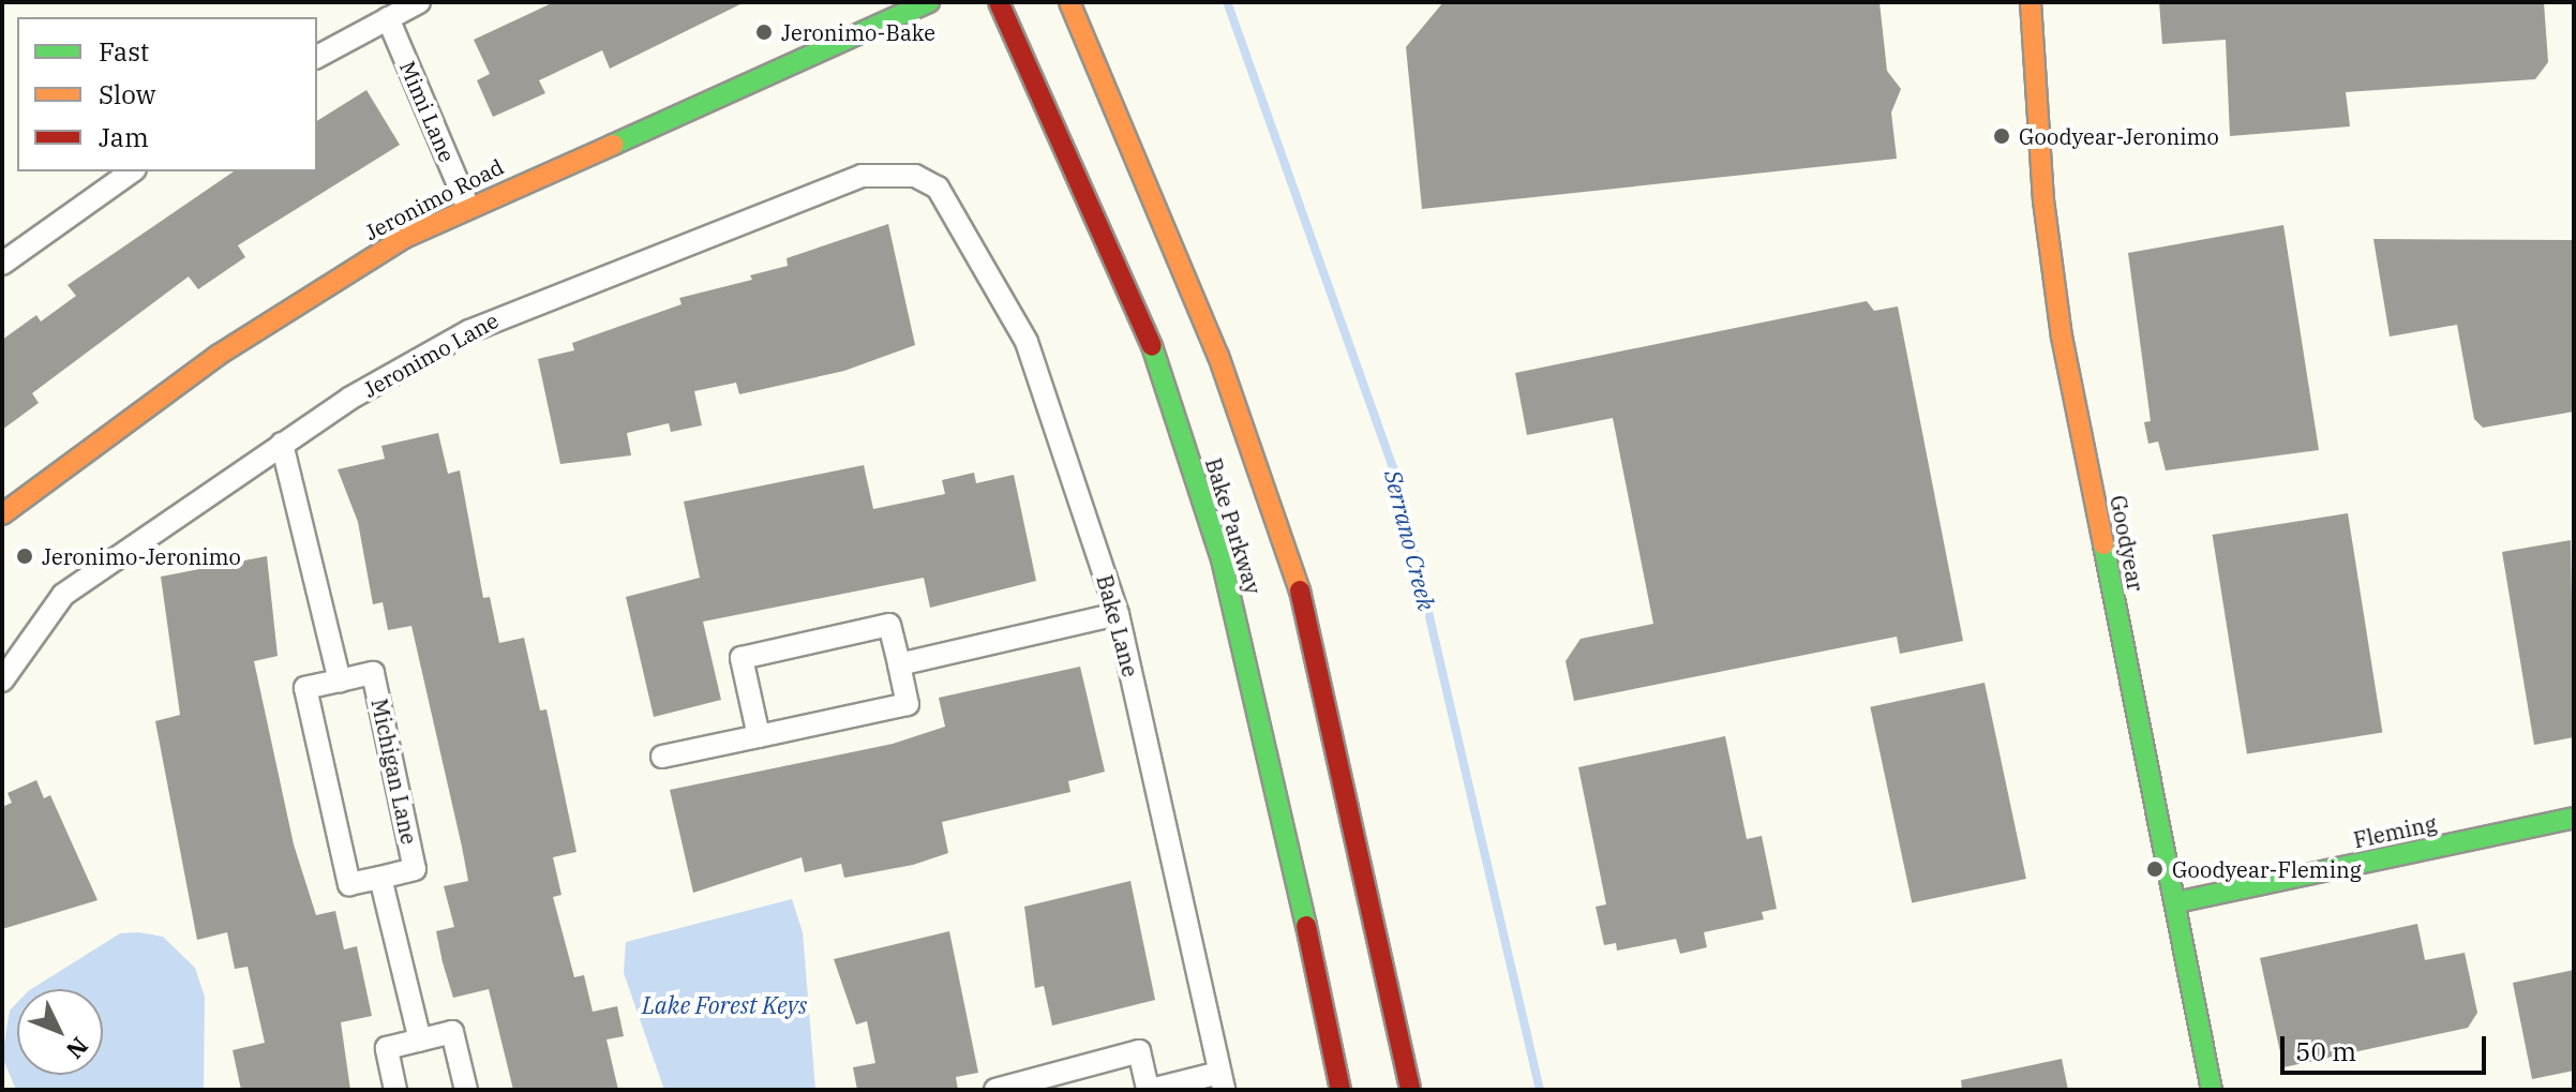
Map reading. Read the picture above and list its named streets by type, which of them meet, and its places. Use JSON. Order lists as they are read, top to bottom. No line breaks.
{"streets":{"main road":["Jeronimo Road","Bake Parkway","Goodyear","Fleming"],"street":["Mimi Lane","Jeronimo Lane","Bake Lane","Michigan Lane"]},"crossings":[["Mimi Lane","Jeronimo Road"],["Jeronimo Lane","Bake Lane"],["Goodyear","Fleming"]],"water":["Serrano Creek","Lake Forest Keys"],"places":["Jeronimo-Bake","Goodyear-Jeronimo","Jeronimo-Jeronimo","Goodyear-Fleming"],"legend":["Fast","Slow","Jam"],"scale_bar":"50 m","north":"bottom right"}
